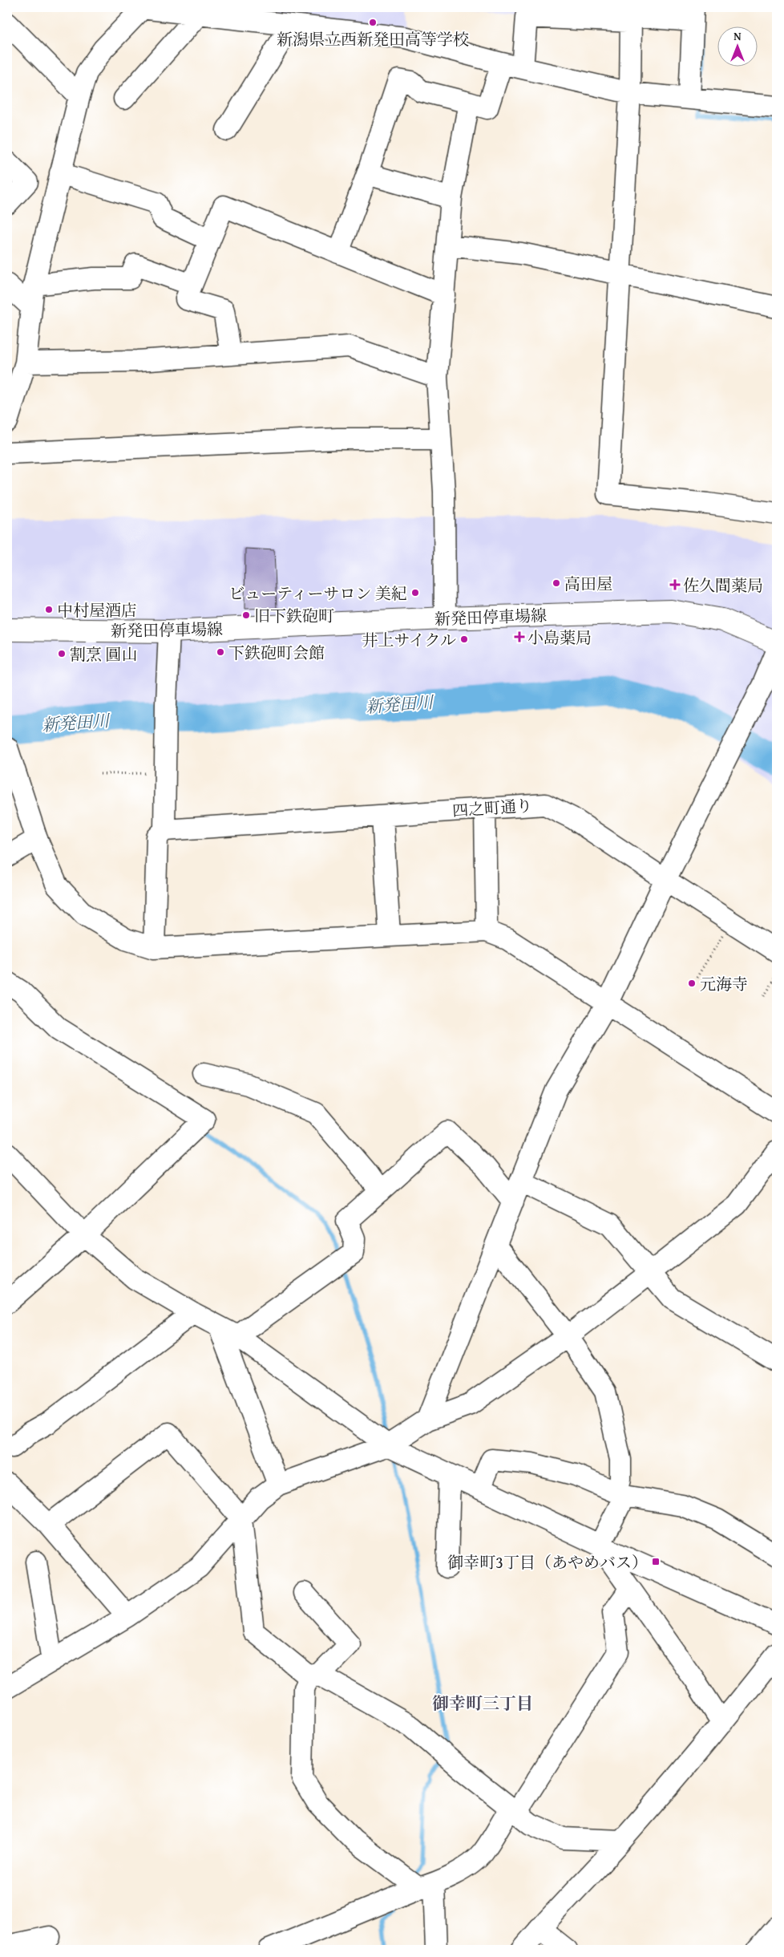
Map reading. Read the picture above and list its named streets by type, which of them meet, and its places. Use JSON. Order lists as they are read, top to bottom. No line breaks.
{"streets":{"main road":["新発田停車場線"],"street":["四之町通り"]},"districts":["御幸町三丁目"],"water":["新発田川"],"places":{"other":["新潟県立西新発田高等学校","高田屋","ビューティーサロン 美紀","中村屋酒店","旧下鉄砲町","井上サイクル","下鉄砲町会館","割烹 圓山","元海寺"],"health":["佐久間薬局","小島薬局"],"transit":["御幸町3丁目（あやめバス）"]},"north":"top"}
